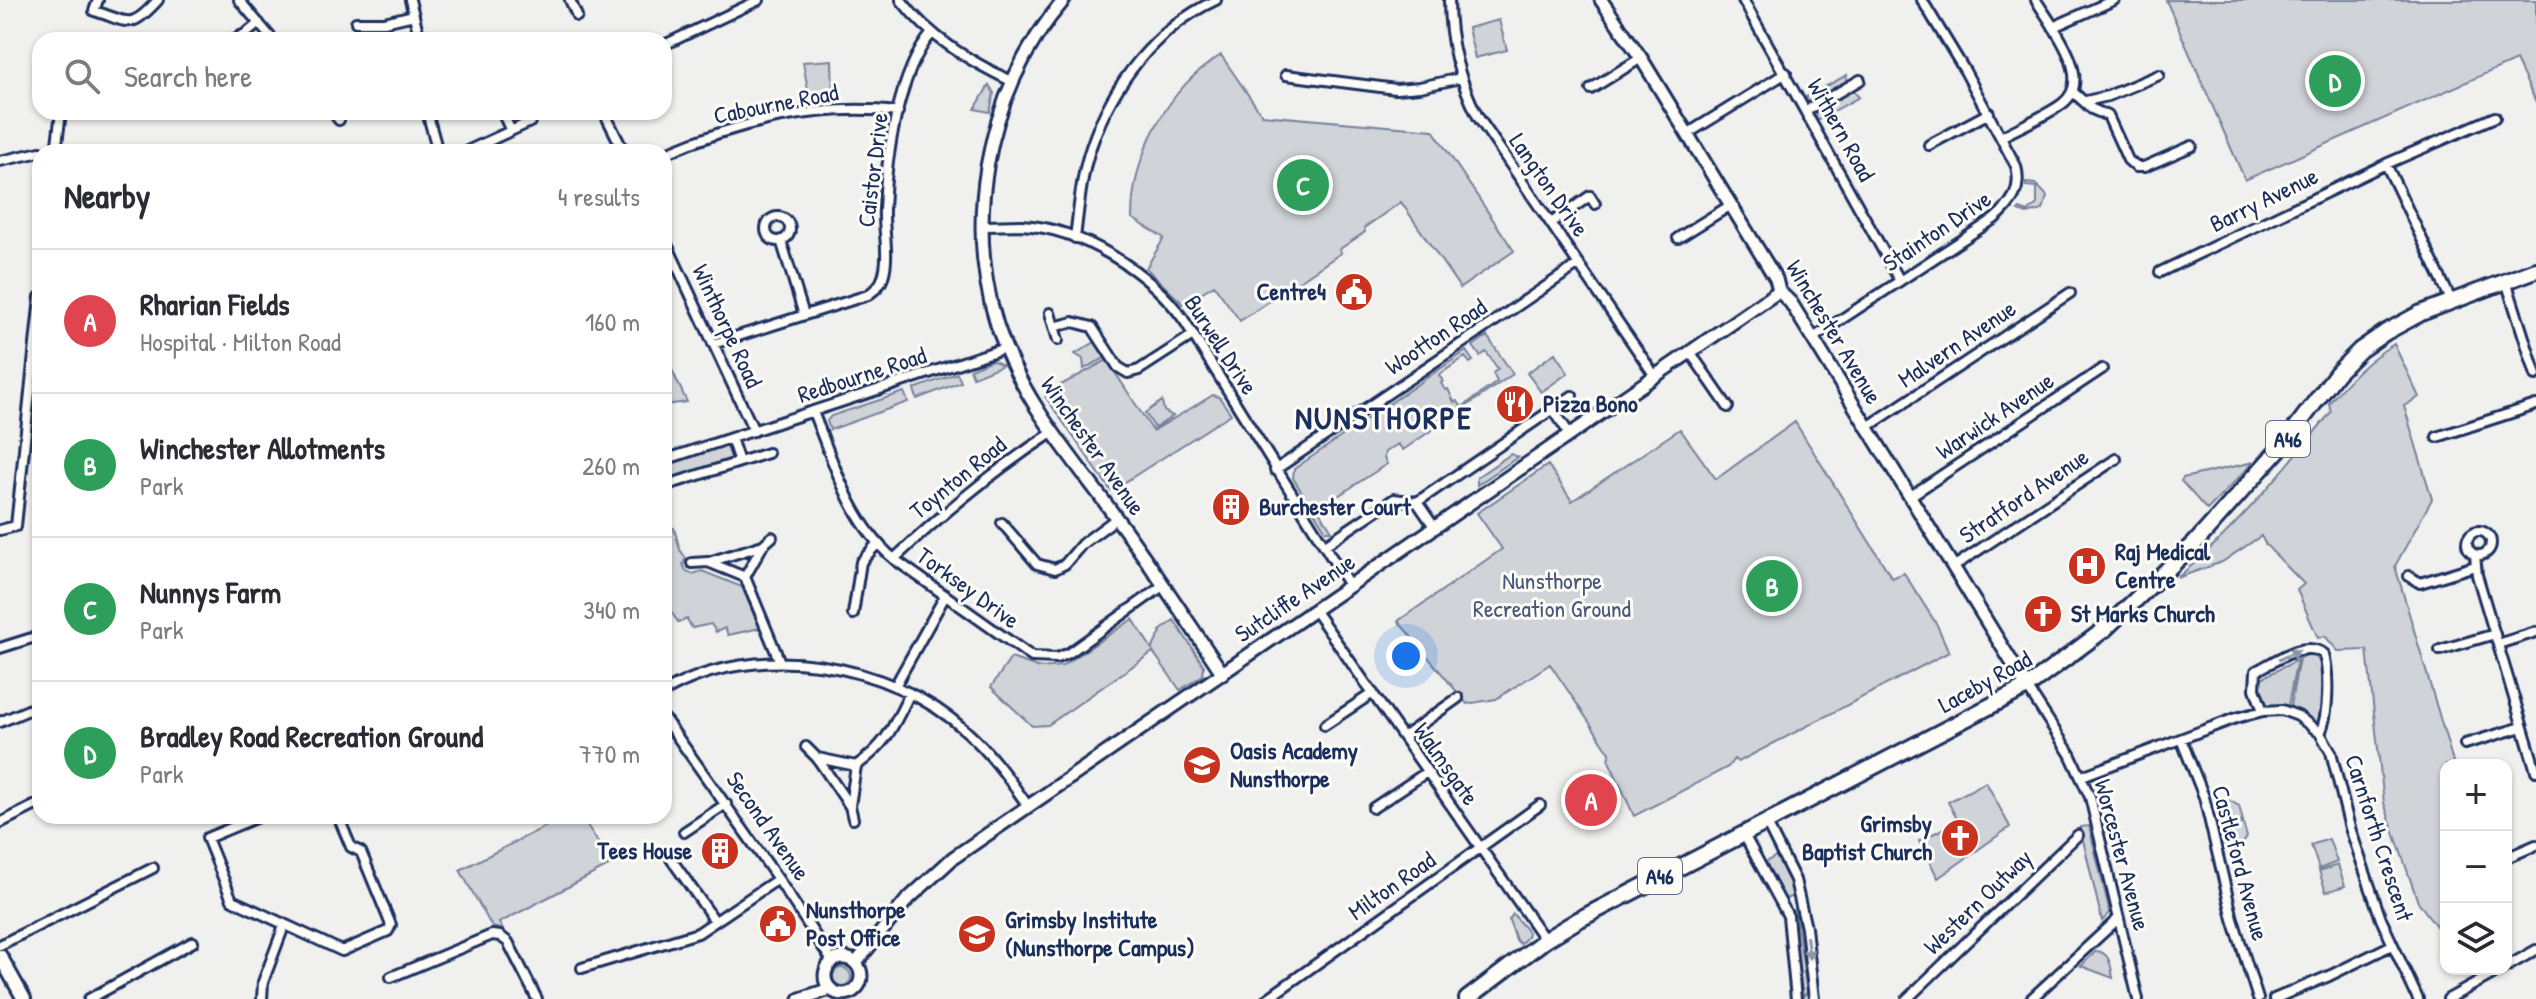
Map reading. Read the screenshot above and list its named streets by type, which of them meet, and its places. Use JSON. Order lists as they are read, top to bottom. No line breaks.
{"streets":{"highway":["A46","Laceby Road"],"street":["Cabourne Road","Withern Road","Caistor Drive","Langton Drive","Barry Avenue","Stainton Drive","Winthorpe Road","Winchester Avenue","Wootton Road","Malvern Avenue","Burwell Drive","Redbourne Road","Warwick Avenue","Toynton Road","Stratford Avenue","Torksey Drive","Sutcliffe Avenue","Walmsgate","Second Avenue","Carnforth Crescent","Worcester Avenue","Castleford Avenue","Milton Road","Western Outway"]},"crossings":[["Cabourne Road","Caistor Drive"],["Withern Road","Stainton Drive"],["Caistor Drive","Winthorpe Road"],["Langton Drive","Wootton Road"],["Langton Drive","Sutcliffe Avenue"],["Stainton Drive","Winchester Avenue"],["Winthorpe Road","Redbourne Road"],["Winchester Avenue","Malvern Avenue"],["Winchester Avenue","Burwell Drive"],["Winchester Avenue","Redbourne Road"],["Winchester Avenue","Warwick Avenue"],["Winchester Avenue","Toynton Road"],["Winchester Avenue","Stratford Avenue"],["Winchester Avenue","Torksey Drive"],["Winchester Avenue","Sutcliffe Avenue"],["Winchester Avenue","Laceby Road"],["Winchester Avenue","Worcester Avenue"],["Wootton Road","Burwell Drive"],["Burwell Drive","Sutcliffe Avenue"],["Redbourne Road","Torksey Drive"],["Toynton Road","Torksey Drive"],["Sutcliffe Avenue","Walmsgate"],["Sutcliffe Avenue","Second Avenue"],["Laceby Road","Walmsgate"],["Laceby Road","Worcester Avenue"],["Walmsgate","Milton Road"],["Carnforth Crescent","Worcester Avenue"],["Carnforth Crescent","Castleford Avenue"]],"districts":["NUNSTHORPE"],"parks":["Nunsthorpe Recreation Ground"],"places":{"public building":["Centre4","Nunsthorpe Post Office"],"restaurant":["Pizza Bono"],"building":["Burchester Court","Tees House"],"hospital":["Raj Medical Centre"],"church":["St Marks Church","Grimsby Baptist Church"],"school or university":["Oasis Academy Nunsthorpe","Grimsby Institute (Nunsthorpe Campus)"]},"page":{"search":"Search here","pins":["D","C","B","A"],"heading":["Nearby","4 results"],"list":[{"mark":"A","name":"Rharian Fields","note":"Hospital · Milton Road","value":"160 m"},{"mark":"B","name":"Winchester Allotments","note":"Park","value":"260 m"},{"mark":"C","name":"Nunnys Farm","note":"Park","value":"340 m"},{"mark":"D","name":"Bradley Road Recreation Ground","note":"Park","value":"770 m"}],"map_buttons":["+","−"]}}
